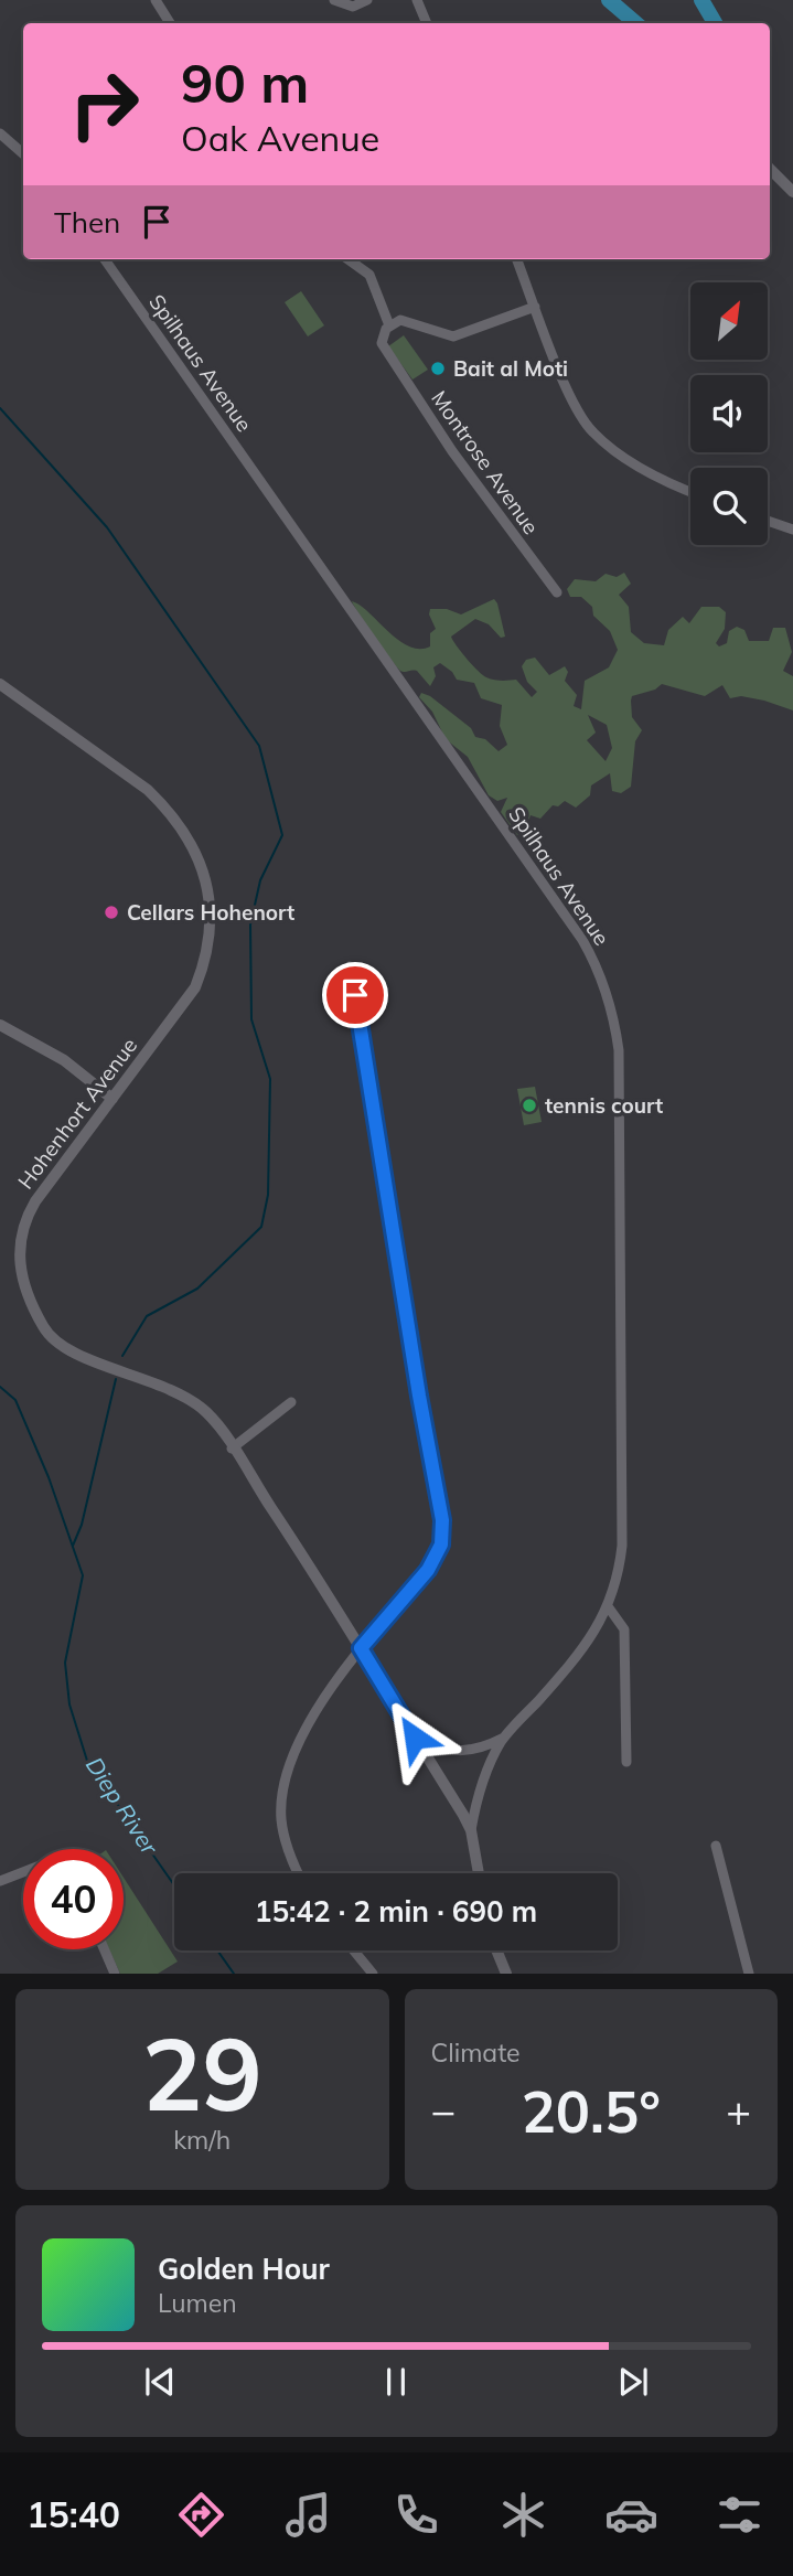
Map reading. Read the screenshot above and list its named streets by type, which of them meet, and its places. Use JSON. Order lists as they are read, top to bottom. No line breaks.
{"streets":{"street":["Spilhaus Avenue","Montrose Avenue","Hohenhort Avenue"]},"crossings":[["Spilhaus Avenue","Hohenhort Avenue"]],"water":["Diep River"],"places":["Bait al Moti","Cellars Hohenort","tennis court"],"north":"top right","page":{"turn":["90 m","Oak Avenue"],"then":"Then","limit":"40","trip":"15:42 · 2 min · 690 m","tile":[["29","km/h"],"Climate"],"heat":["−","20.5°","+"],"song":["Golden Hour","Lumen"],"tabs":"15:40"}}
